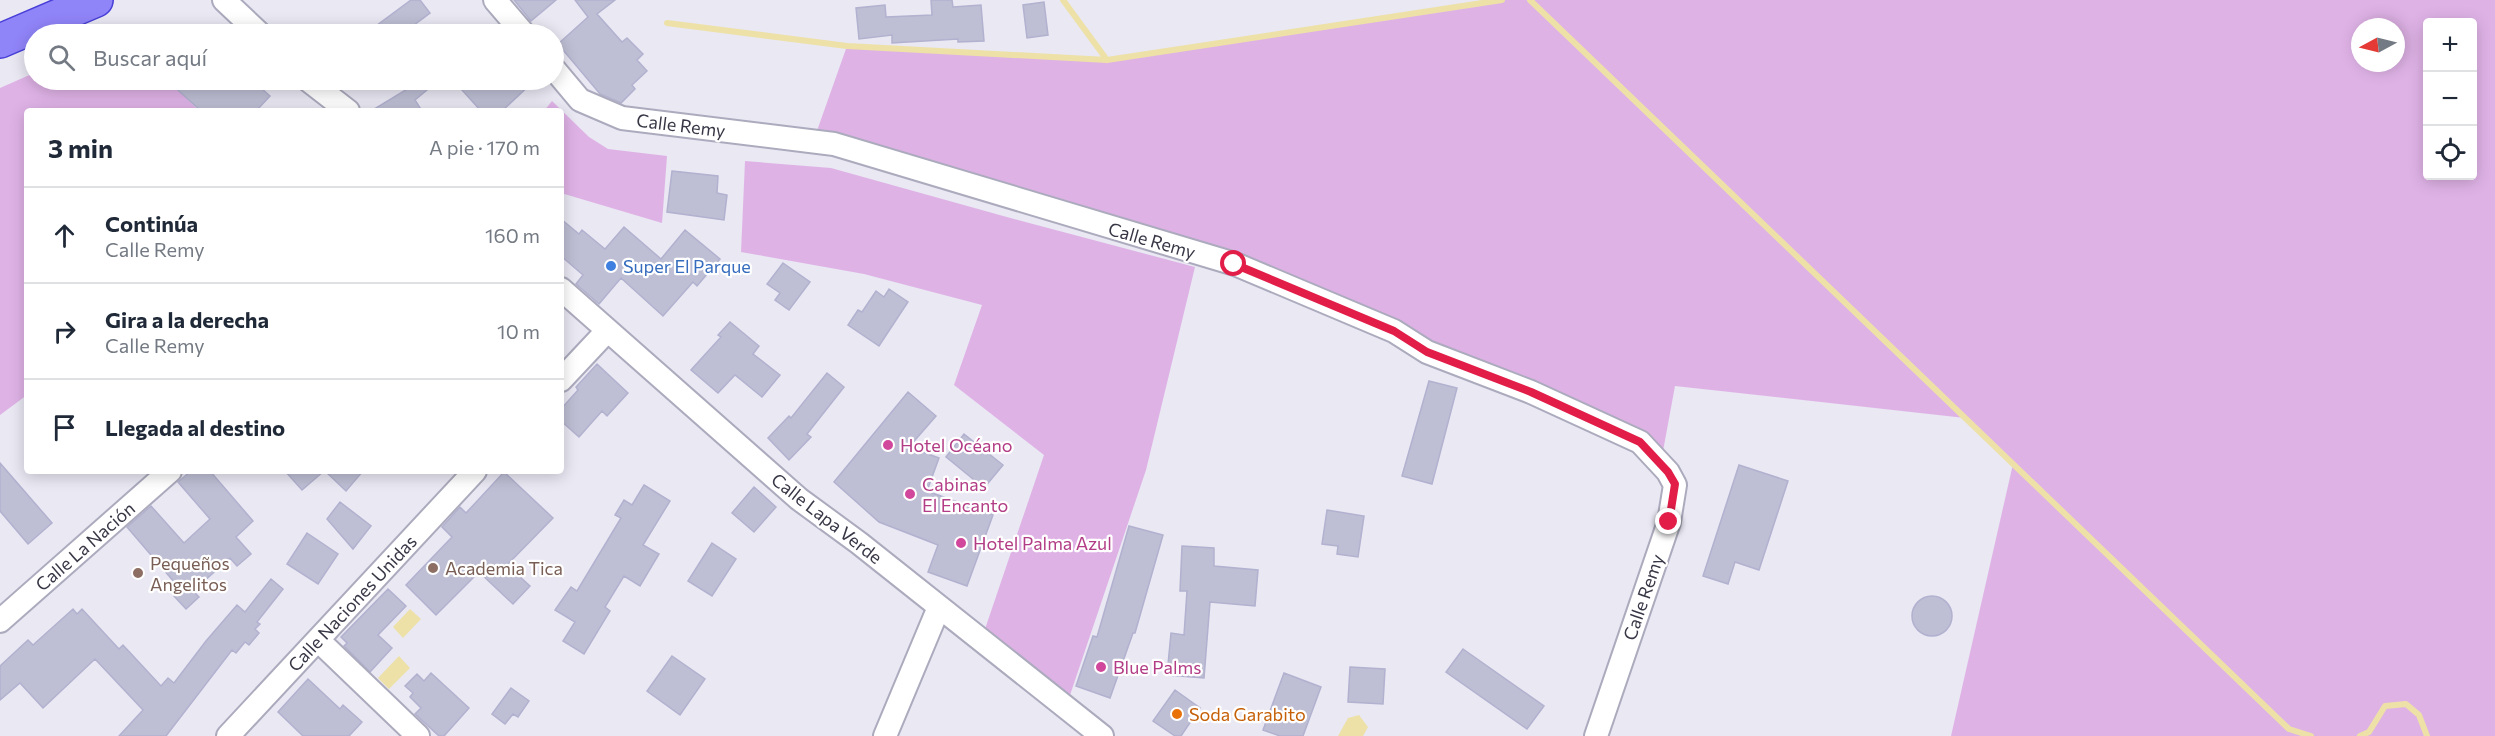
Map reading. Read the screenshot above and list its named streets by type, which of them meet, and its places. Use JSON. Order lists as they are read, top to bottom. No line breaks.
{"streets":{"street":["Calle Remy","Calle Lapa Verde","Calle La Nación","Calle Naciones Unidas"]},"places":["Super El Parque","Hotel Océano","Cabinas El Encanto","Hotel Palma Azul","Academia Tica","Pequeños Angelitos","Blue Palms","Soda Garabito"],"north":"left","page":{"map_buttons":["+","−"],"search":"Buscar aquí","heading":["3 min","A pie · 170 m"],"list":[["Continúa","Calle Remy","160 m"],["Gira a la derecha","Calle Remy","10 m"],"Llegada al destino"]}}
